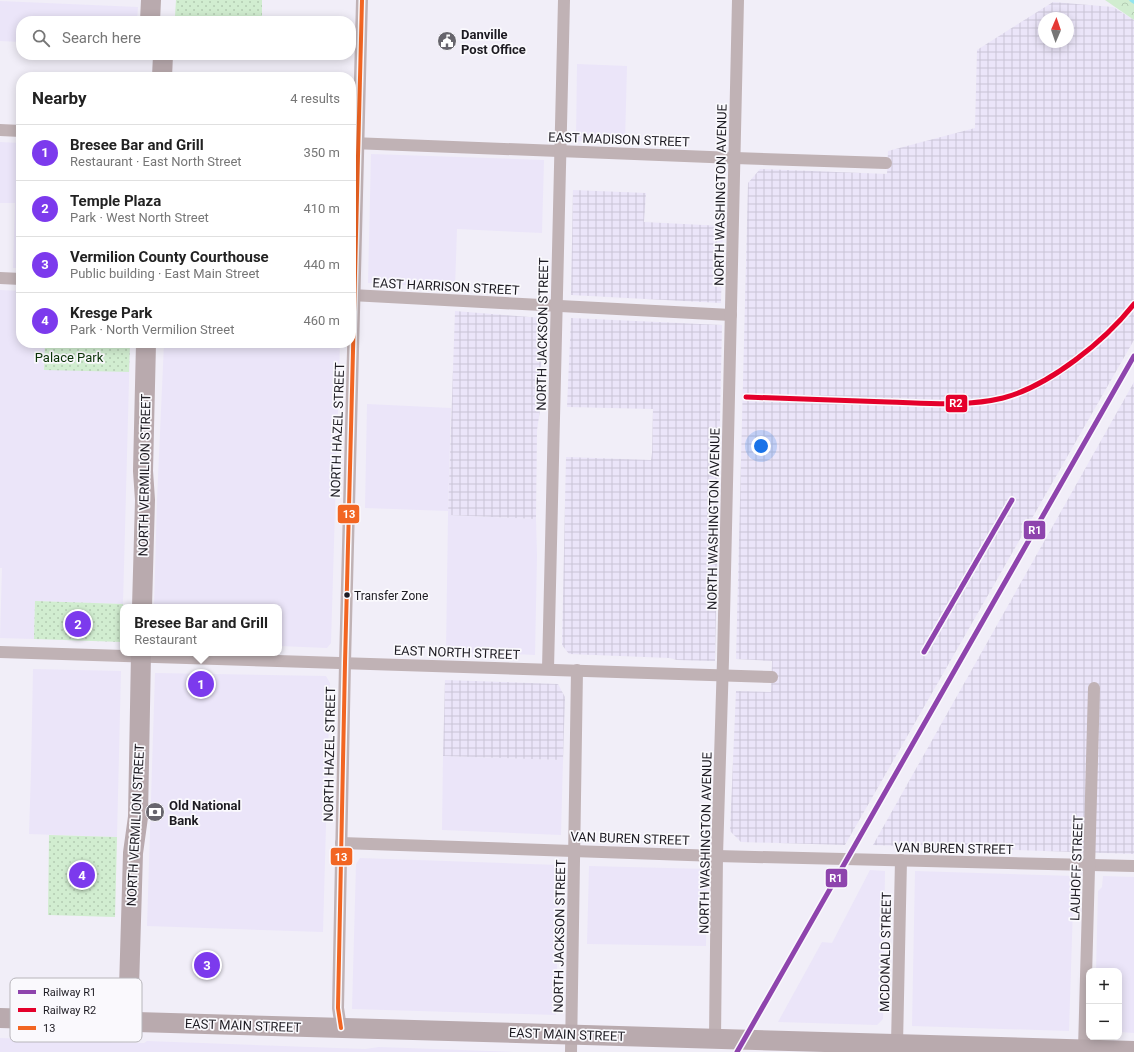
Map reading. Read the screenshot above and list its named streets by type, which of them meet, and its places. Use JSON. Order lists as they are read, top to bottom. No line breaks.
{"streets":{"main road":["NORTH VERMILION STREET","EAST MAIN STREET"],"street":["EAST MADISON STREET","NORTH WASHINGTON AVENUE","EAST HARRISON STREET","NORTH JACKSON STREET","NORTH HAZEL STREET","EAST NORTH STREET","VAN BUREN STREET","LAUHOFF STREET","MCDONALD STREET"]},"crossings":[["EAST MADISON STREET","NORTH WASHINGTON AVENUE"],["EAST MADISON STREET","NORTH JACKSON STREET"],["NORTH WASHINGTON AVENUE","EAST HARRISON STREET"],["NORTH WASHINGTON AVENUE","EAST NORTH STREET"],["NORTH WASHINGTON AVENUE","VAN BUREN STREET"],["NORTH WASHINGTON AVENUE","EAST MAIN STREET"],["EAST HARRISON STREET","NORTH JACKSON STREET"],["NORTH JACKSON STREET","EAST NORTH STREET"],["NORTH JACKSON STREET","VAN BUREN STREET"],["NORTH JACKSON STREET","EAST MAIN STREET"],["NORTH HAZEL STREET","EAST NORTH STREET"],["NORTH HAZEL STREET","VAN BUREN STREET"],["NORTH HAZEL STREET","EAST MAIN STREET"],["VAN BUREN STREET","LAUHOFF STREET"],["VAN BUREN STREET","MCDONALD STREET"],["LAUHOFF STREET","EAST MAIN STREET"],["MCDONALD STREET","EAST MAIN STREET"]],"parks":["Palace Park"],"places":{"public building":["Danville Post Office"],"other":["Transfer Zone"],"bank":["Old National Bank"]},"lines":["transit line 13","rail line R2","rail line R1"],"legend":["Railway R1","Railway R2","13"],"north":"top","page":{"search":"Search here","heading":["Nearby","4 results"],"list":[{"mark":"1","name":"Bresee Bar and Grill","note":"Restaurant · East North Street","value":"350 m"},{"mark":"2","name":"Temple Plaza","note":"Park · West North Street","value":"410 m"},{"mark":"3","name":"Vermilion County Courthouse","note":"Public building · East Main Street","value":"440 m"},{"mark":"4","name":"Kresge Park","note":"Park · North Vermilion Street","value":"460 m"}],"popup":["Bresee Bar and Grill","Restaurant"],"pins":["2","1","4","3"],"map_buttons":["+","−"]}}
